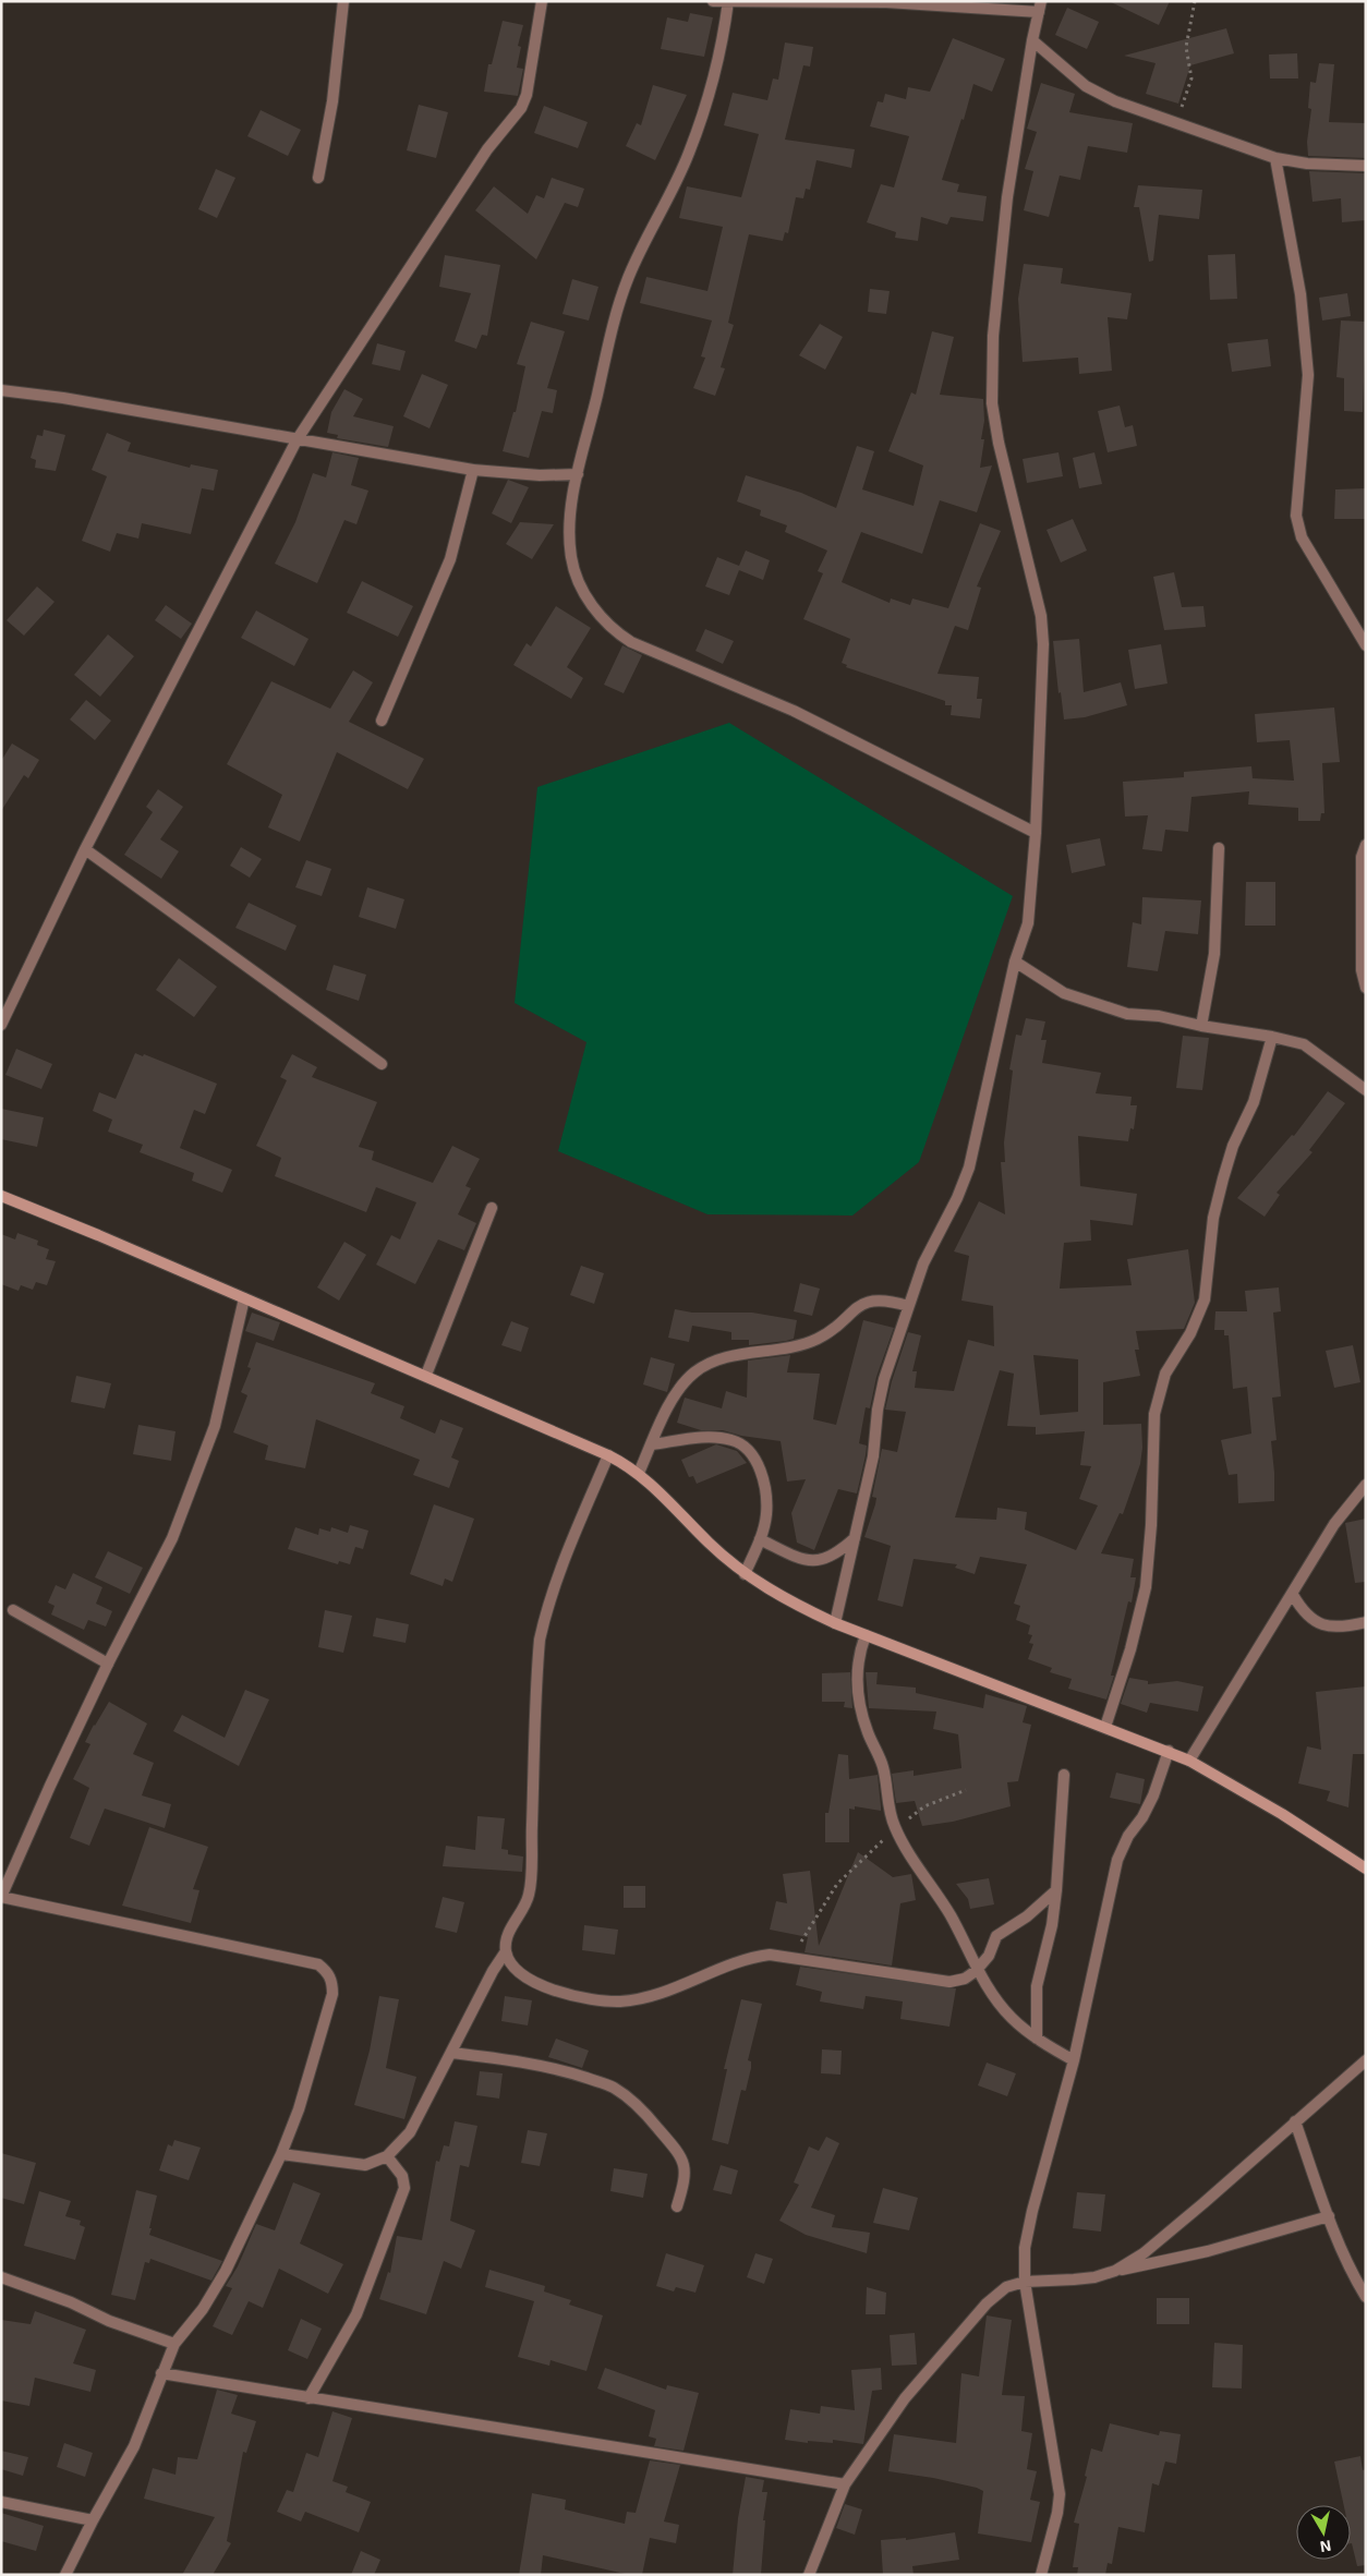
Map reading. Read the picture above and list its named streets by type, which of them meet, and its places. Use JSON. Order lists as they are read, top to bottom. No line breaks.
{"north":"bottom"}
